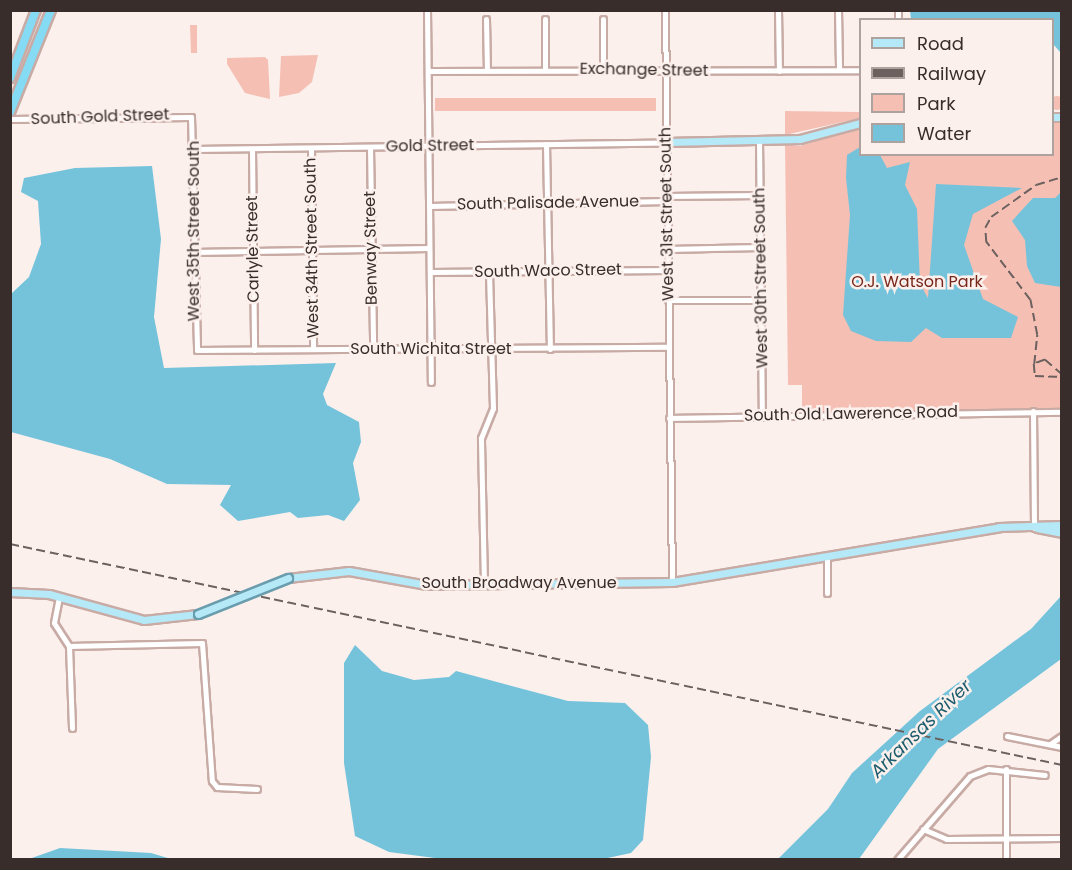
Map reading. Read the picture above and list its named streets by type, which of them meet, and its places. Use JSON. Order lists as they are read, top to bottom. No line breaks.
{"streets":{"main road":["South Broadway Avenue"],"street":["Exchange Street","South Gold Street","Gold Street","South Palisade Avenue","West 31st Street South","West 35th Street South","West 34th Street South","Benway Street","Carlyle Street","South Waco Street","West 30th Street South","South Wichita Street","South Old Lawerence Road"]},"crossings":[["Exchange Street","West 31st Street South"],["South Gold Street","West 35th Street South"],["Gold Street","West 31st Street South"],["Gold Street","West 35th Street South"],["Gold Street","West 34th Street South"],["Gold Street","Benway Street"],["Gold Street","Carlyle Street"],["South Palisade Avenue","West 31st Street South"],["South Palisade Avenue","West 30th Street South"],["West 31st Street South","South Waco Street"],["West 31st Street South","South Wichita Street"],["West 31st Street South","South Old Lawerence Road"],["West 31st Street South","South Broadway Avenue"],["West 35th Street South","South Wichita Street"],["West 34th Street South","South Wichita Street"],["Benway Street","South Wichita Street"],["Carlyle Street","South Wichita Street"],["West 30th Street South","South Old Lawerence Road"]],"water":["Arkansas River"],"parks":["O.J. Watson Park"],"legend":["Road","Railway","Park","Water"]}
